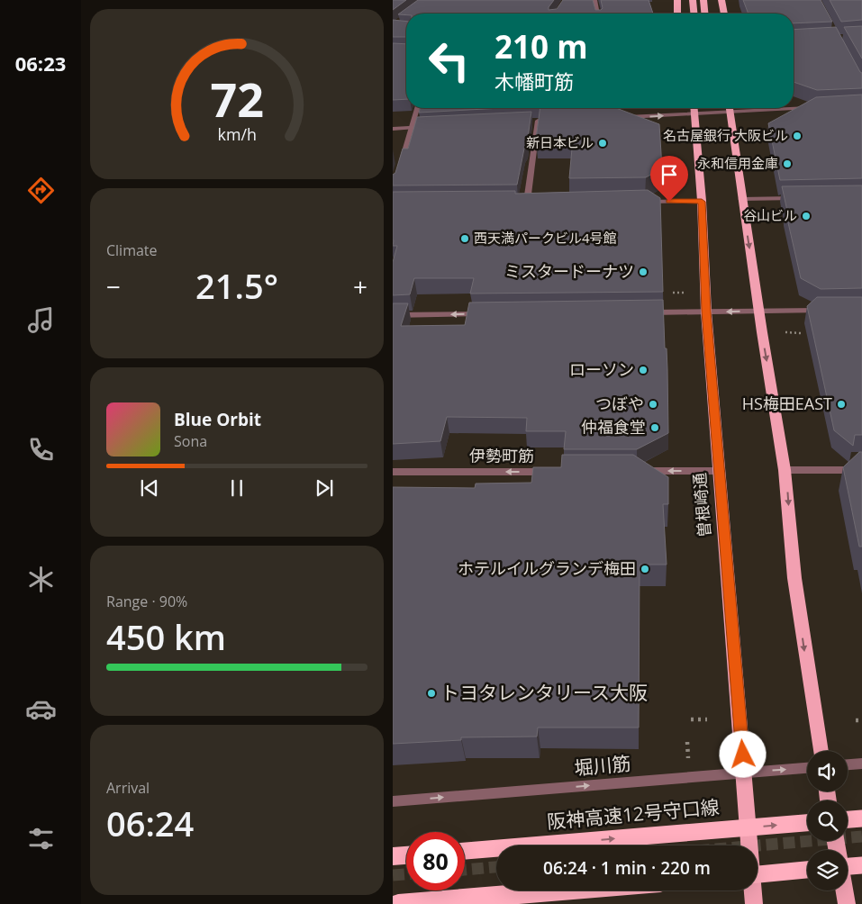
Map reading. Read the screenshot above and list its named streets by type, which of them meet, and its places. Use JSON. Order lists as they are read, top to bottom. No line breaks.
{"streets":{"highway":["曽根崎通","阪神高速12号守口線"],"street":["伊勢町筋","堀川筋"]},"crossings":[["曽根崎通","堀川筋"]],"one_way":["伊勢町筋","堀川筋"],"places":["名古屋銀行 大阪ビル","新日本ビル","永和信用金庫","谷山ビル","西天満パークビル4号館","ミスタードーナツ","ローソン","つぼや","HS梅田EAST","仲福食堂","ホテルイルグランデ梅田","トヨタレンタリース大阪"],"page":{"tabs":"06:23","turn":["210 m","木幡町筋"],"tile":["Climate",["Range · 90%","450 km"],["Arrival","06:24"]],"heat":["−","21.5°","+"],"song":["Blue Orbit","Sona"],"limit":"80","trip":"06:24 · 1 min · 220 m","gauge":["72","km/h"]}}
